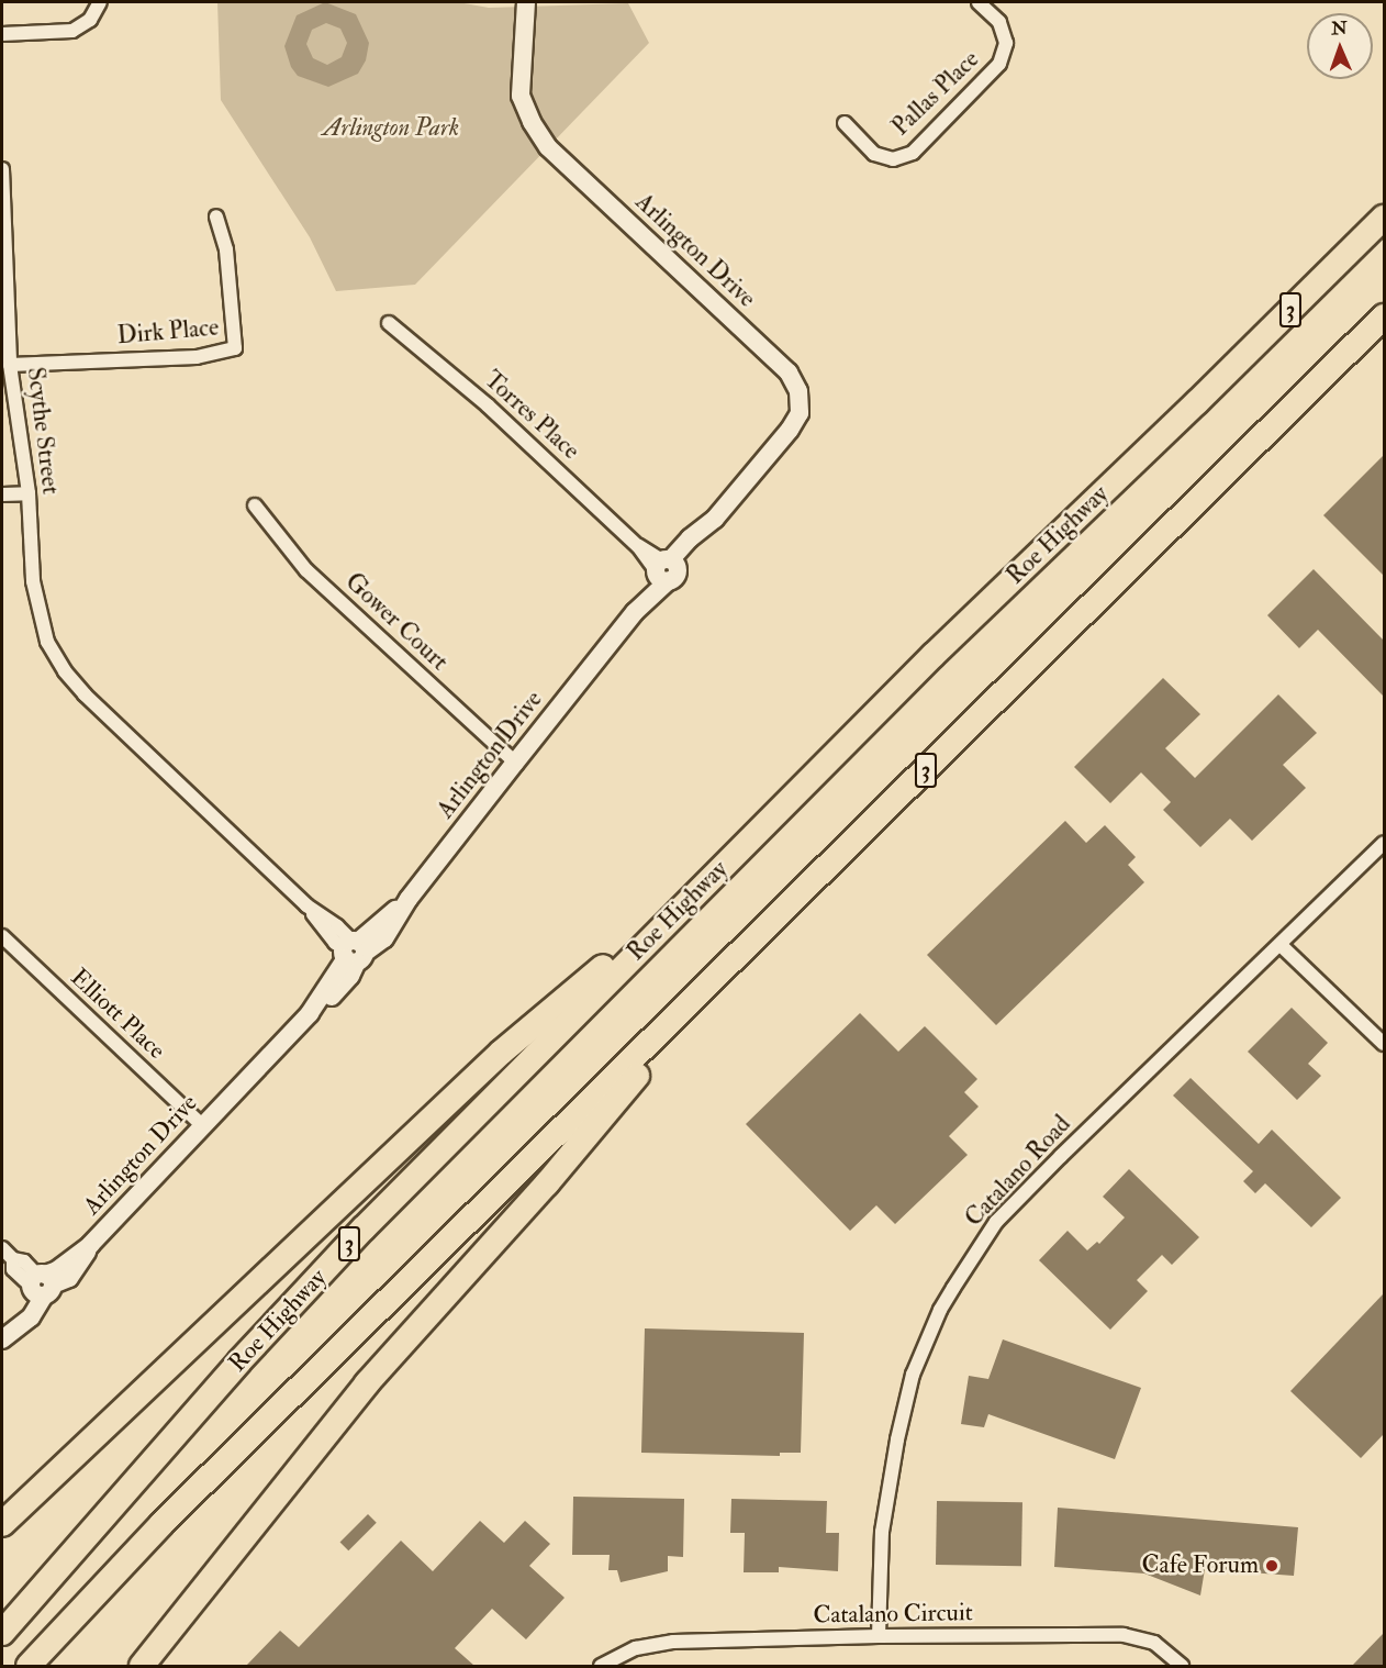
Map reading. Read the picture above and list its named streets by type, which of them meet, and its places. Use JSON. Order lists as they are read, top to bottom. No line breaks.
{"streets":{"highway":["3","Roe Highway"],"street":["Pallas Place","Arlington Drive","Dirk Place","Torres Place","Scythe Street","Gower Court","Elliott Place","Catalano Road","Catalano Circuit"]},"crossings":[["Arlington Drive","Torres Place"],["Arlington Drive","Scythe Street"],["Arlington Drive","Gower Court"],["Arlington Drive","Elliott Place"],["Dirk Place","Scythe Street"],["Catalano Road","Catalano Circuit"]],"parks":["Arlington Park"],"places":["Cafe Forum"],"north":"top"}
